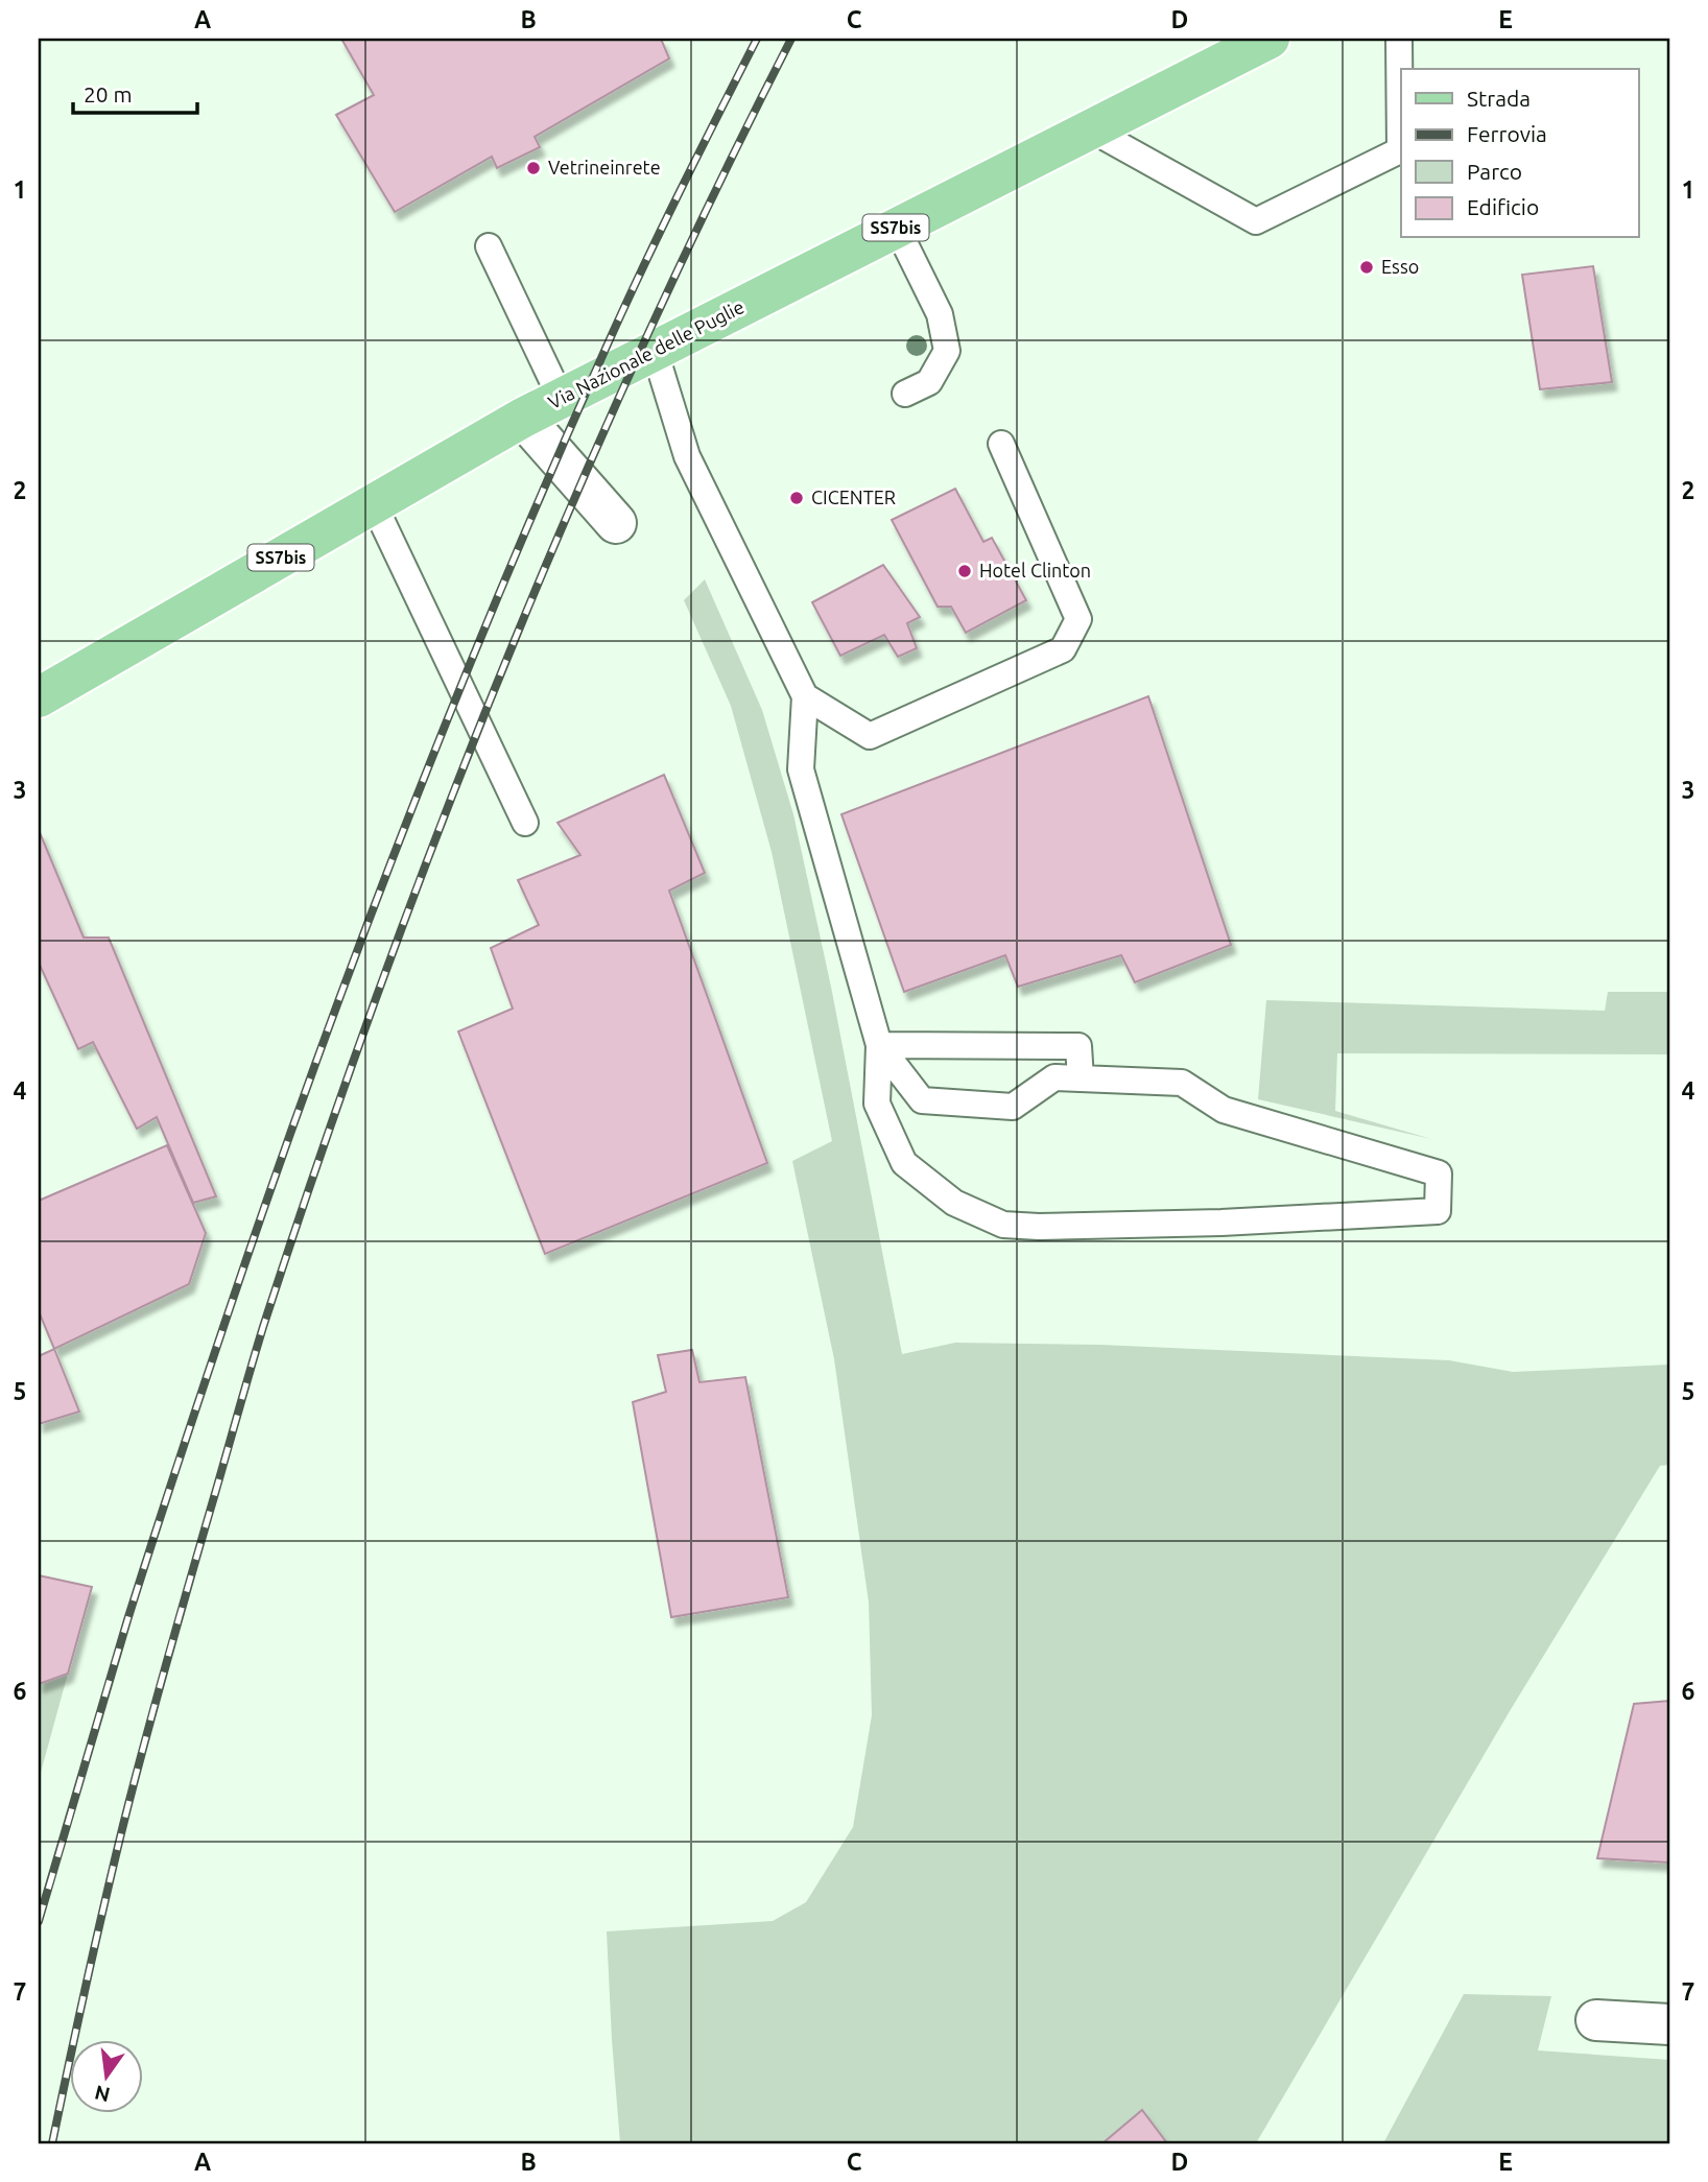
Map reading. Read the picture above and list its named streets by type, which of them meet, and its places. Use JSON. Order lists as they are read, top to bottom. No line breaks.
{"streets":{"main road":["SS7bis","Via Nazionale delle Puglie"]},"places":["Vetrineinrete","Esso","CICENTER","Hotel Clinton"],"legend":["Strada","Ferrovia","Parco","Edificio"],"scale_bar":"20 m","north":"bottom","grid":{"columns":["A","B","C","D","E"],"rows":["1","2","3","4","5","6","7"]}}
